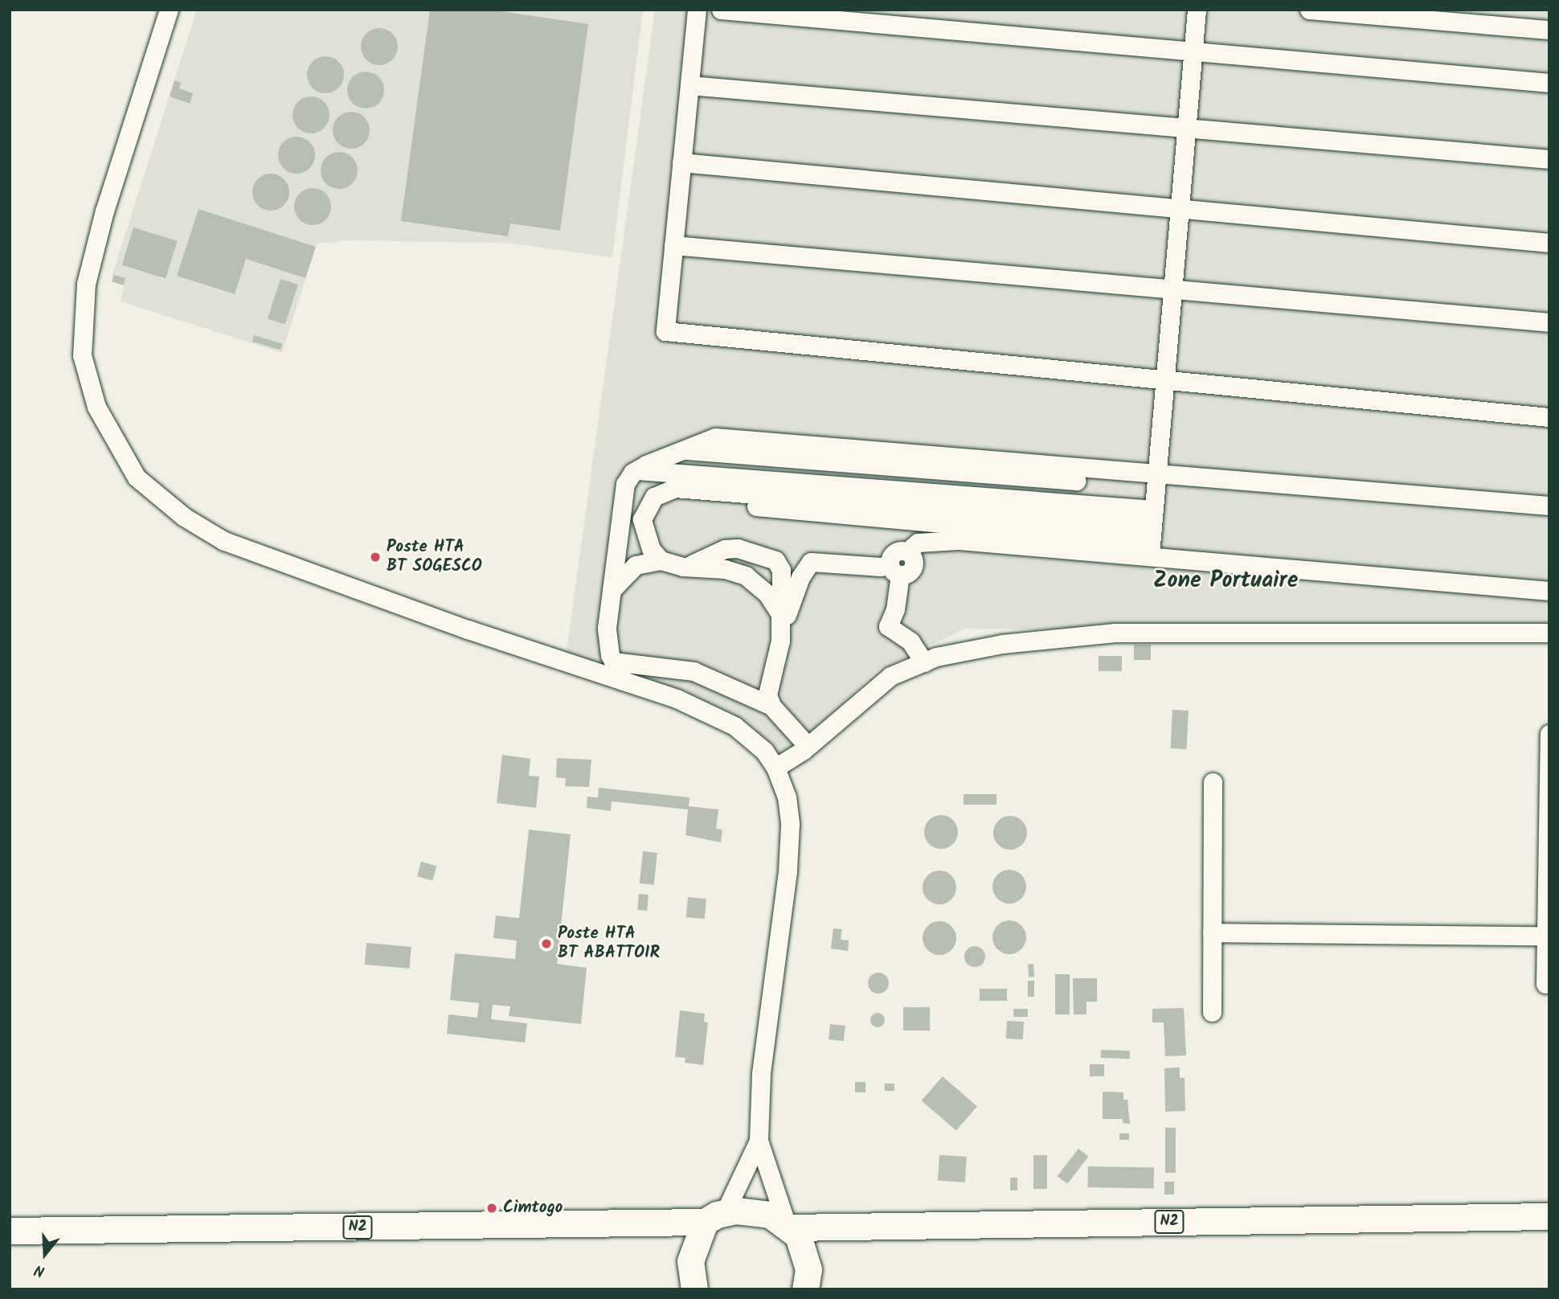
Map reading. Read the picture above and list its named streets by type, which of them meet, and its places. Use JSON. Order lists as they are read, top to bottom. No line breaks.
{"streets":{"highway":["N2"]},"districts":["Zone Portuaire"],"places":["Poste HTA BT SOGESCO","Poste HTA BT ABATTOIR","Cimtogo"],"north":"bottom"}
